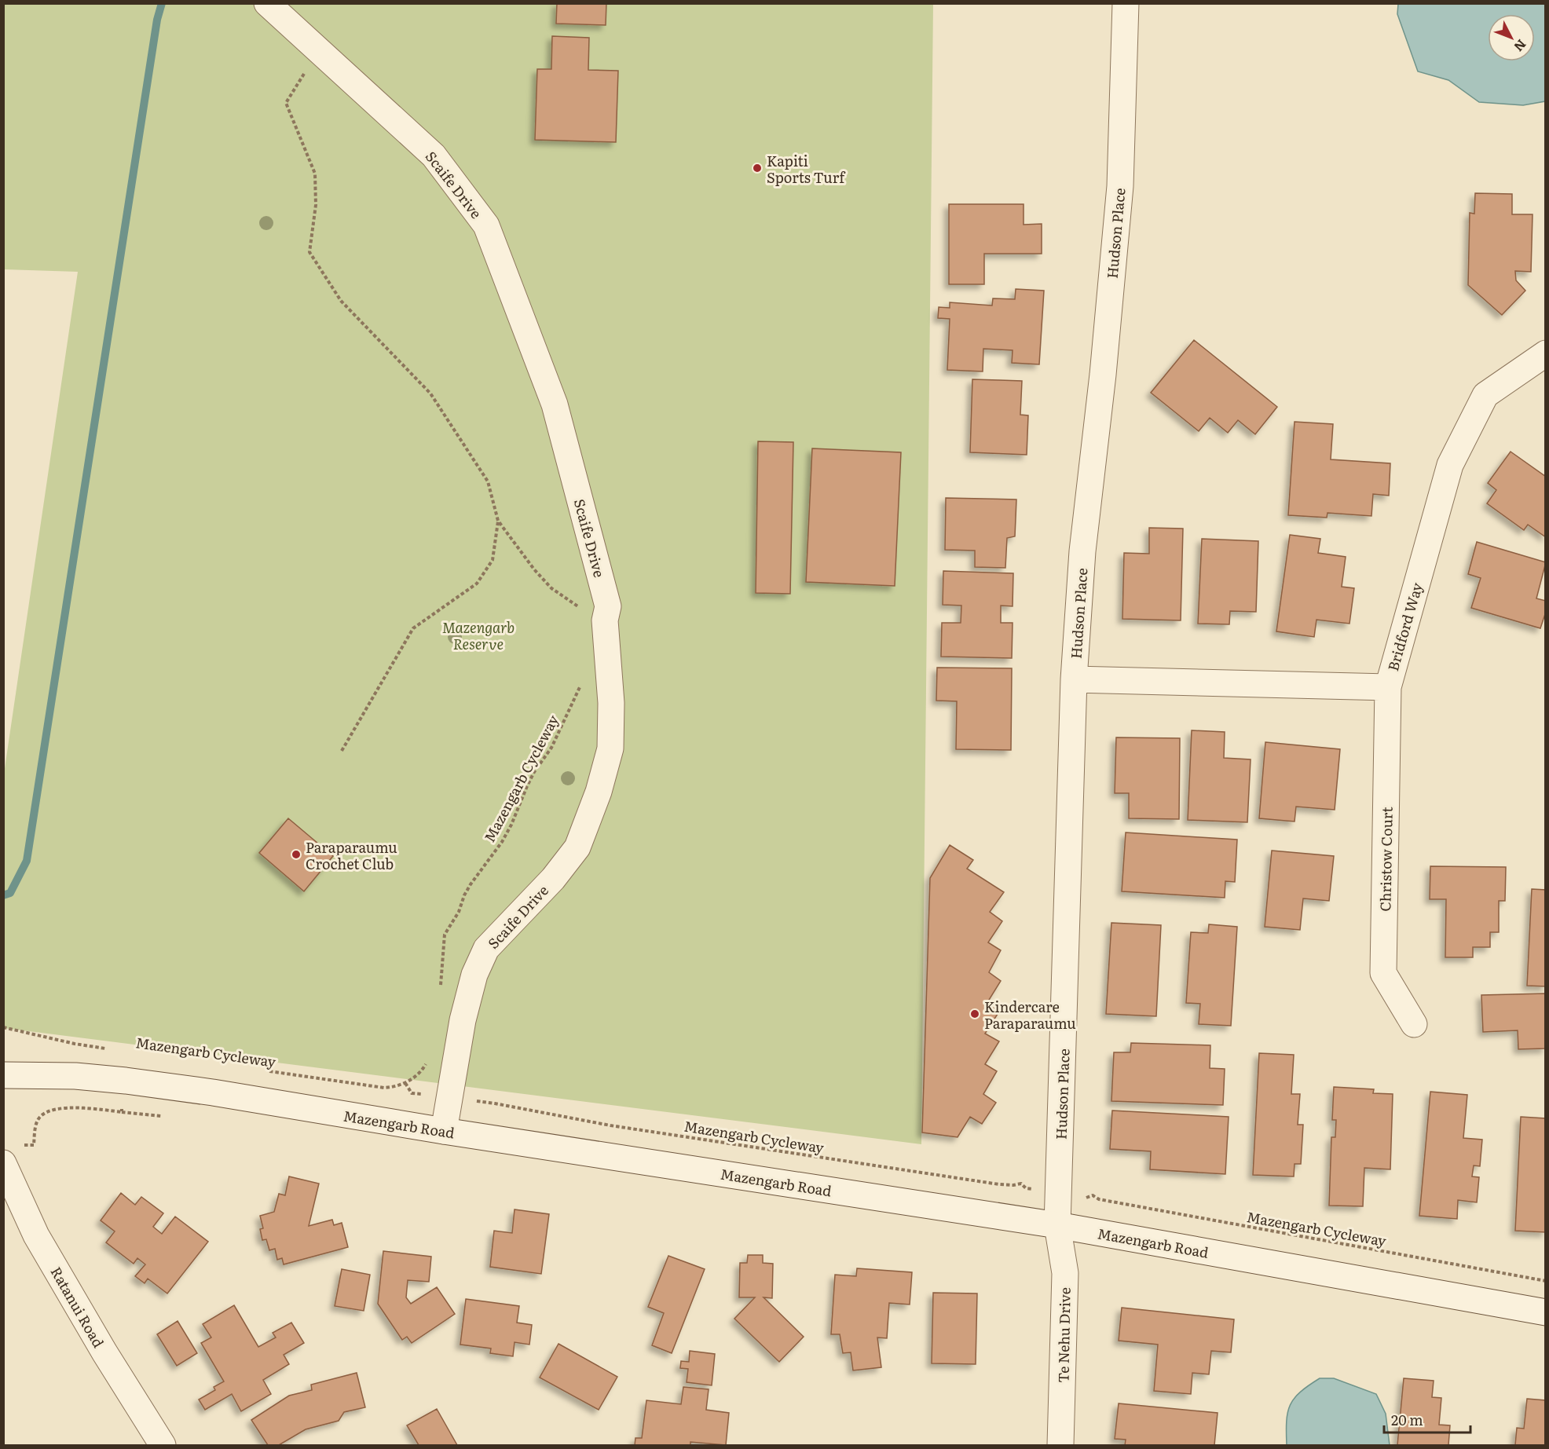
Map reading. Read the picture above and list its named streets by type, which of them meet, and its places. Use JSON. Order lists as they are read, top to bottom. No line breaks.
{"streets":{"street":["Scaife Drive","Hudson Place","Bridford Way","Christow Court","Mazengarb Road","Ratanui Road","Te Nehu Drive"],"path":["Mazengarb Cycleway"]},"crossings":[["Scaife Drive","Mazengarb Road"],["Hudson Place","Bridford Way"],["Hudson Place","Mazengarb Road"],["Hudson Place","Te Nehu Drive"],["Bridford Way","Christow Court"],["Mazengarb Road","Te Nehu Drive"]],"parks":["Mazengarb Reserve"],"places":["Kapiti Sports Turf","Paraparaumu Crochet Club","Kindercare Paraparaumu"],"scale_bar":"20 m","north":"bottom right"}
